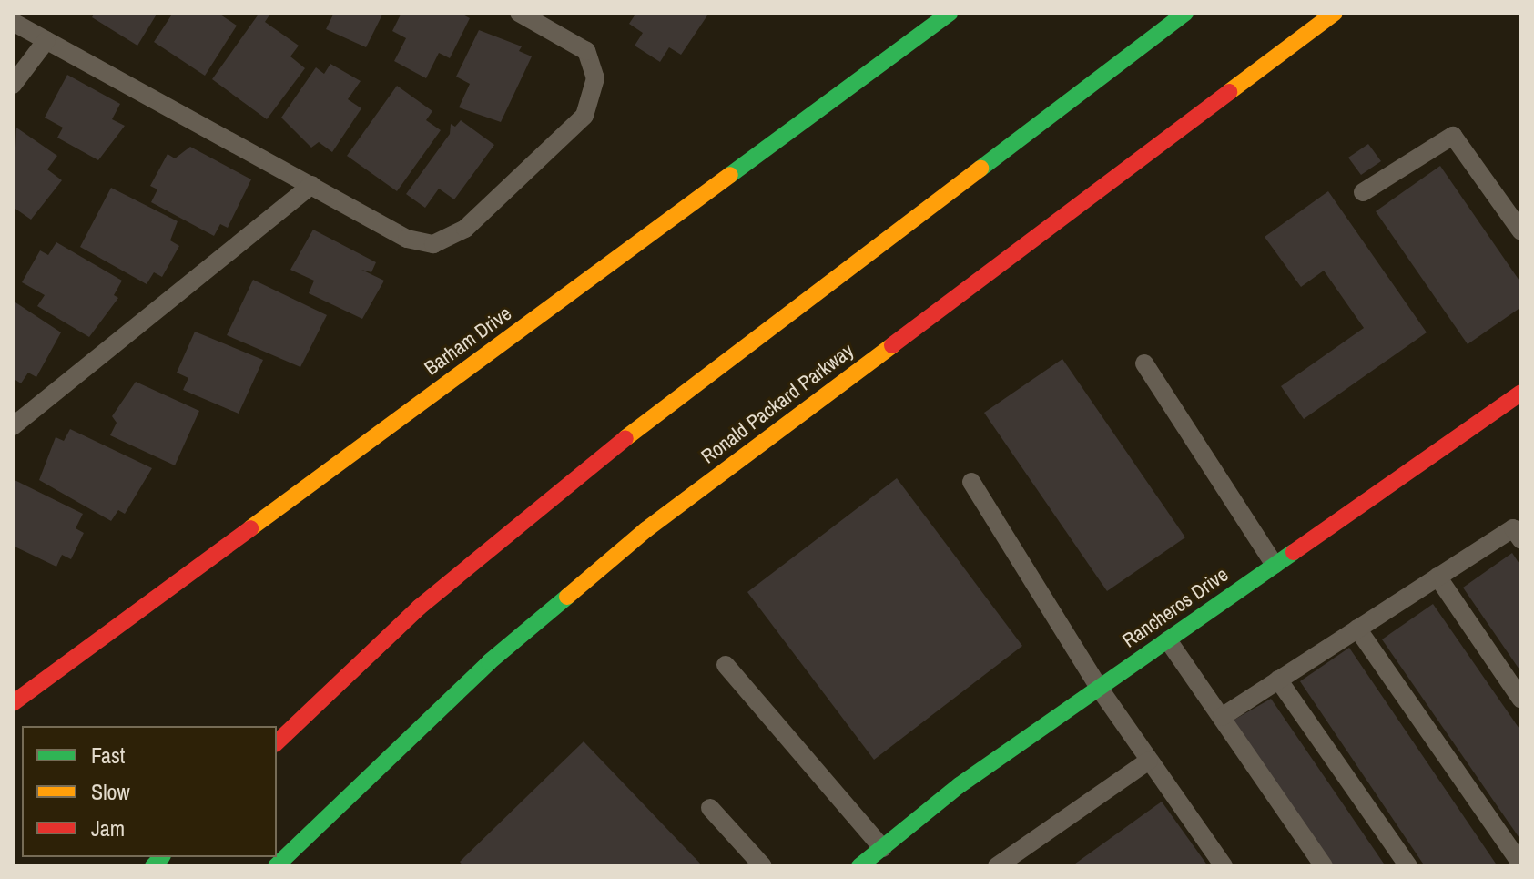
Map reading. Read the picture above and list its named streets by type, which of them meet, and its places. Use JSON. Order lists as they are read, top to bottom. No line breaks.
{"streets":{"main road":["Barham Drive","Ronald Packard Parkway","Rancheros Drive"]},"legend":["Fast","Slow","Jam"]}
